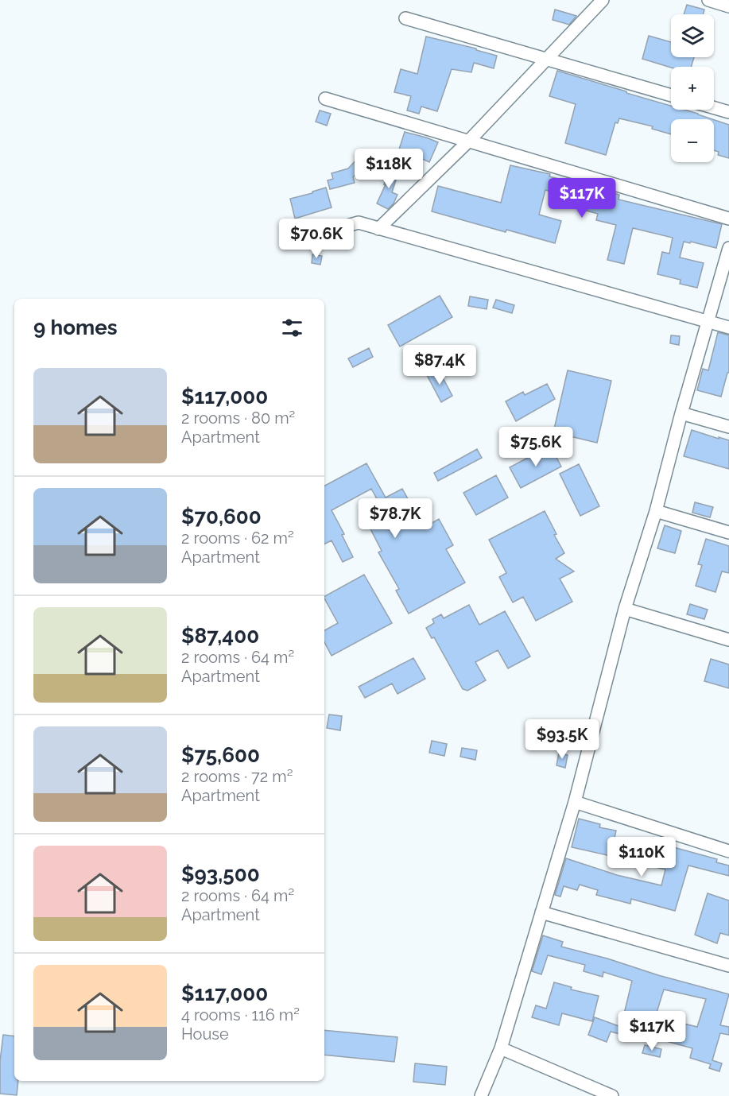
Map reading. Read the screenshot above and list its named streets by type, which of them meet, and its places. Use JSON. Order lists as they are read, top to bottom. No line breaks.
{"page":{"map_buttons":["+","−"],"price":["$118K","$117K","$70.6K","$87.4K","$75.6K","$78.7K","$93.5K","$110K","$117K"],"heading":"9 homes","list":[{"name":"$117,000","note":"2 rooms · 80 m² · Apartment"},{"name":"$70,600","note":"2 rooms · 62 m² · Apartment"},{"name":"$87,400","note":"2 rooms · 64 m² · Apartment"},{"name":"$75,600","note":"2 rooms · 72 m² · Apartment"},{"name":"$93,500","note":"2 rooms · 64 m² · Apartment"},{"name":"$117,000","note":"4 rooms · 116 m² · House"}]}}
